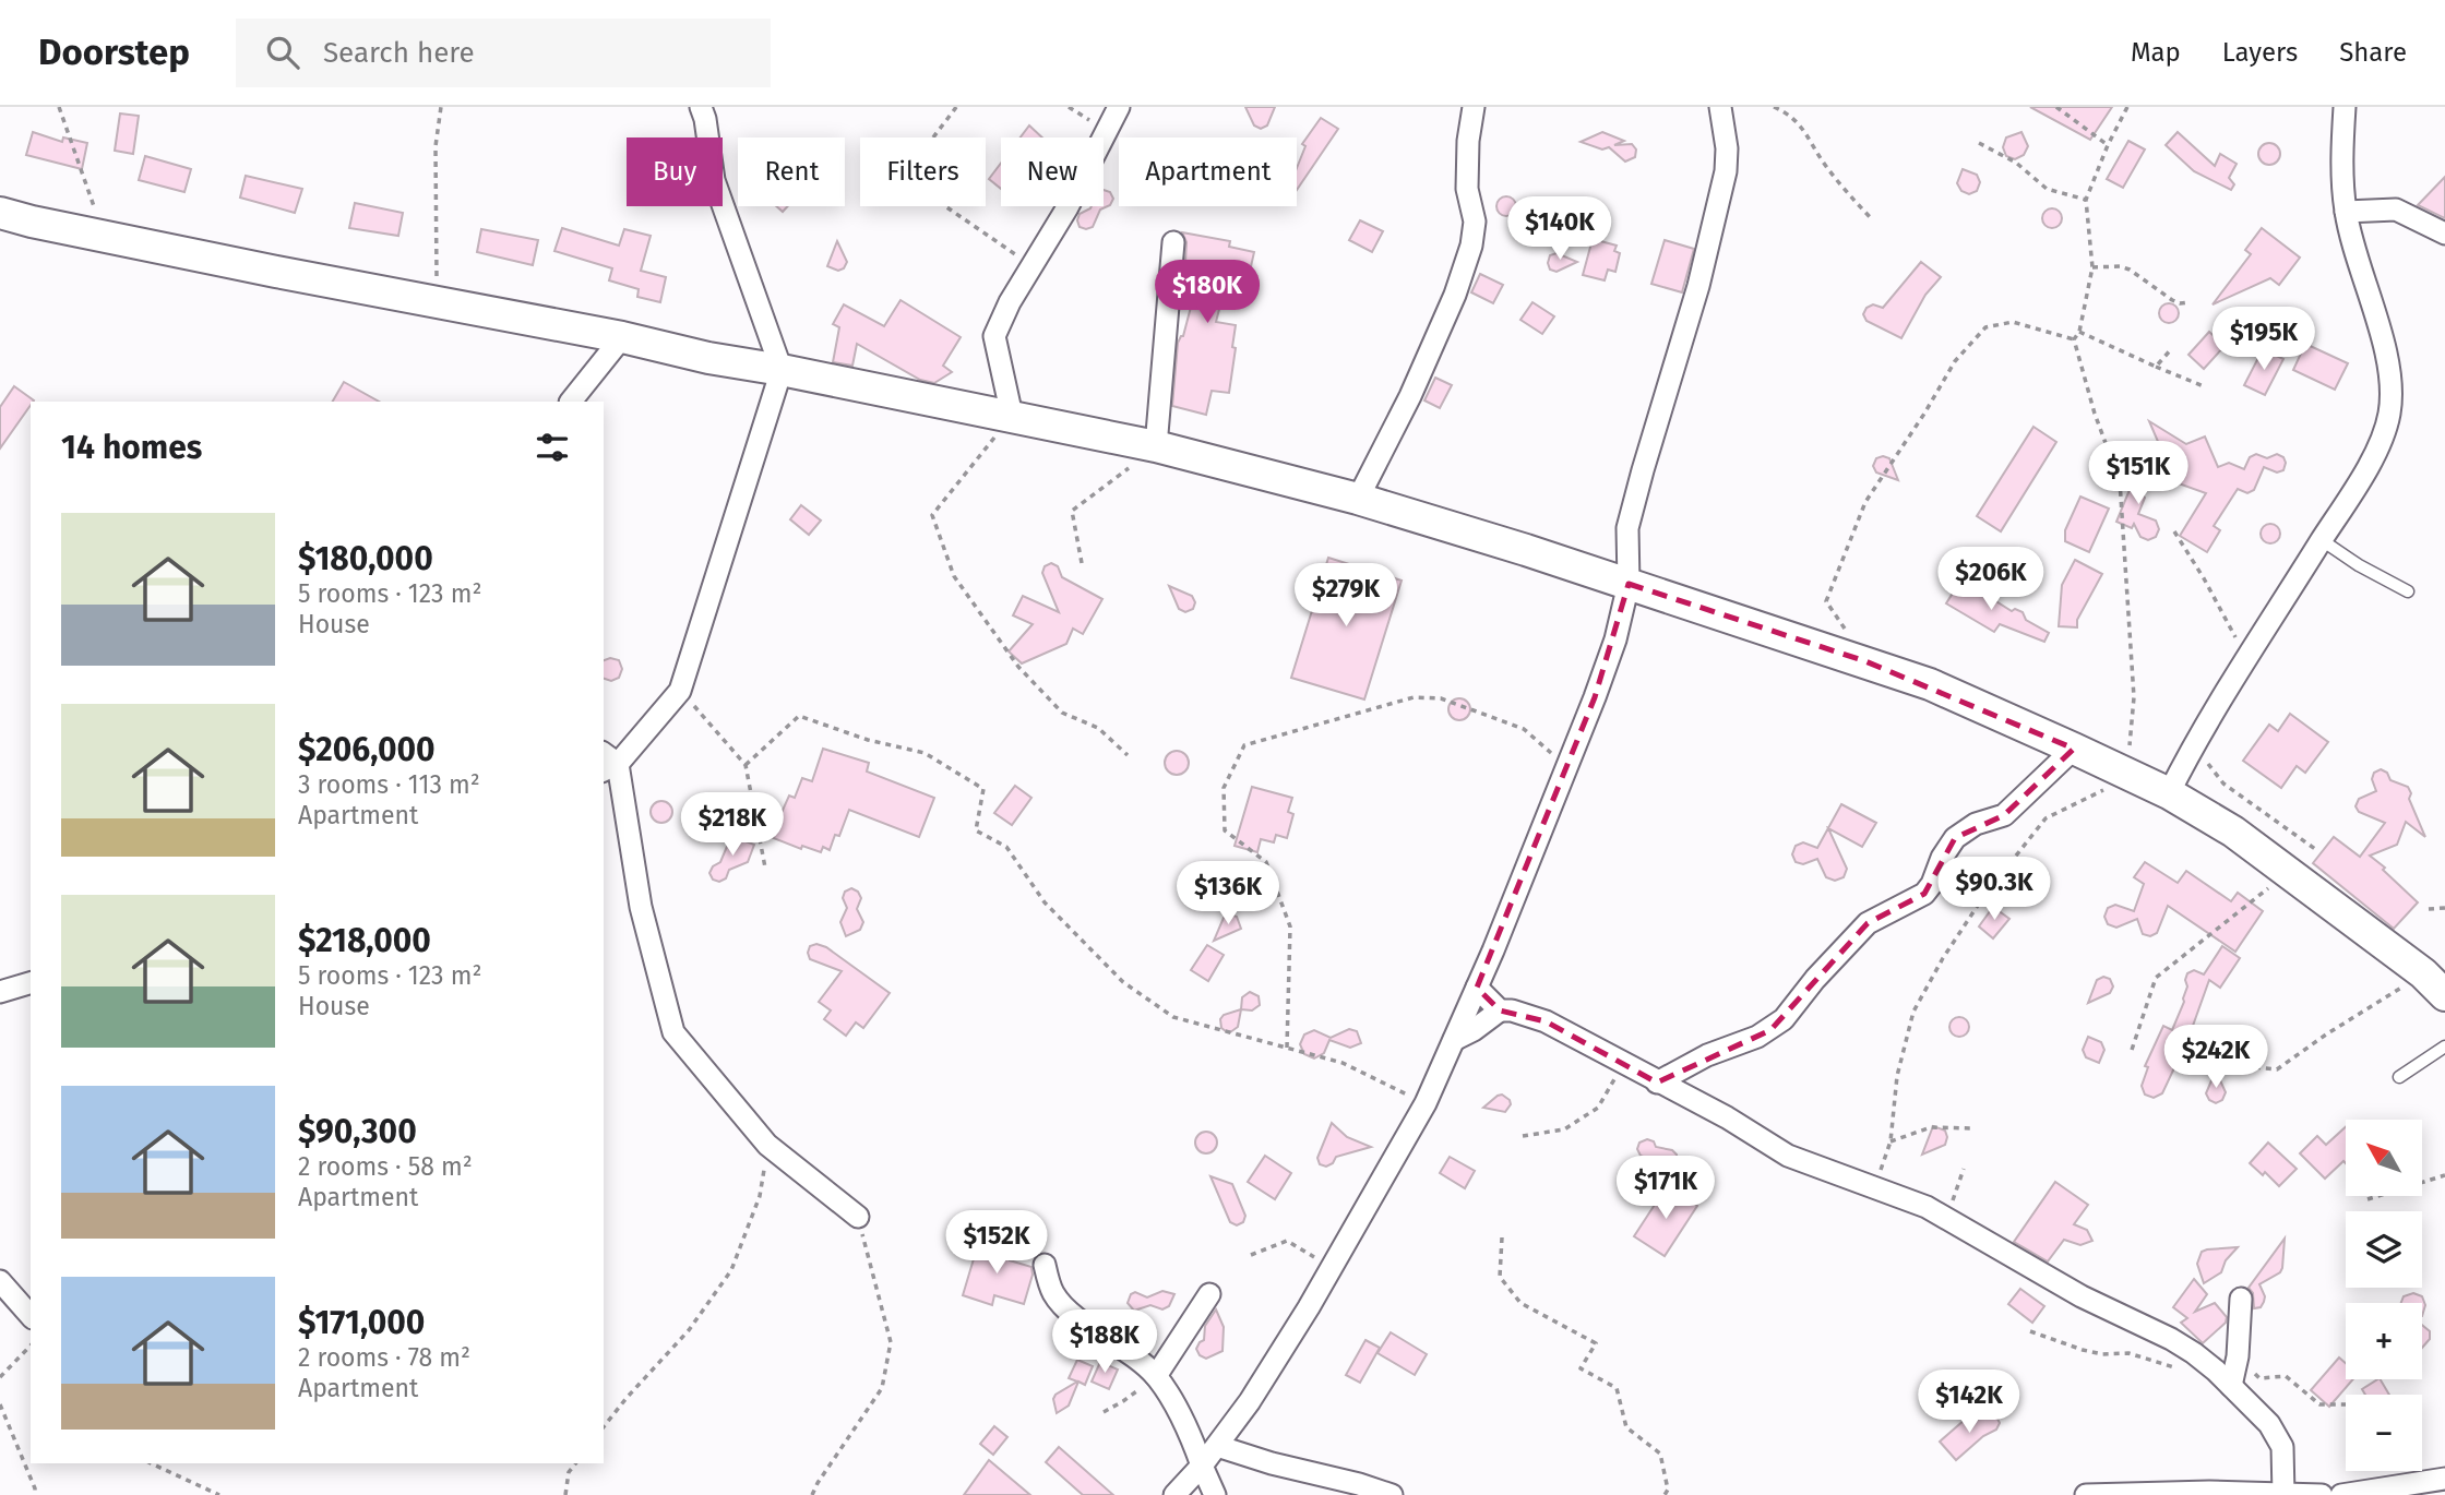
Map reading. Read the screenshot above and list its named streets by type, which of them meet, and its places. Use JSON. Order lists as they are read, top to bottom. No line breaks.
{"north":"top left","page":{"header":"Doorstep","search":"Search here","nav":["Map","Layers","Share"],"chip":["Buy","Rent","Filters","New","Apartment"],"price":["$140K","$180K","$195K","$151K","$206K","$279K","$218K","$90.3K","$136K","$242K","$171K","$152K","$188K","$142K"],"heading":"14 homes","list":[{"name":"$180,000","note":"5 rooms · 123 m² · House"},{"name":"$206,000","note":"3 rooms · 113 m² · Apartment"},{"name":"$218,000","note":"5 rooms · 123 m² · House"},{"name":"$90,300","note":"2 rooms · 58 m² · Apartment"},{"name":"$171,000","note":"2 rooms · 78 m² · Apartment"}],"map_buttons":["+","−"]}}
